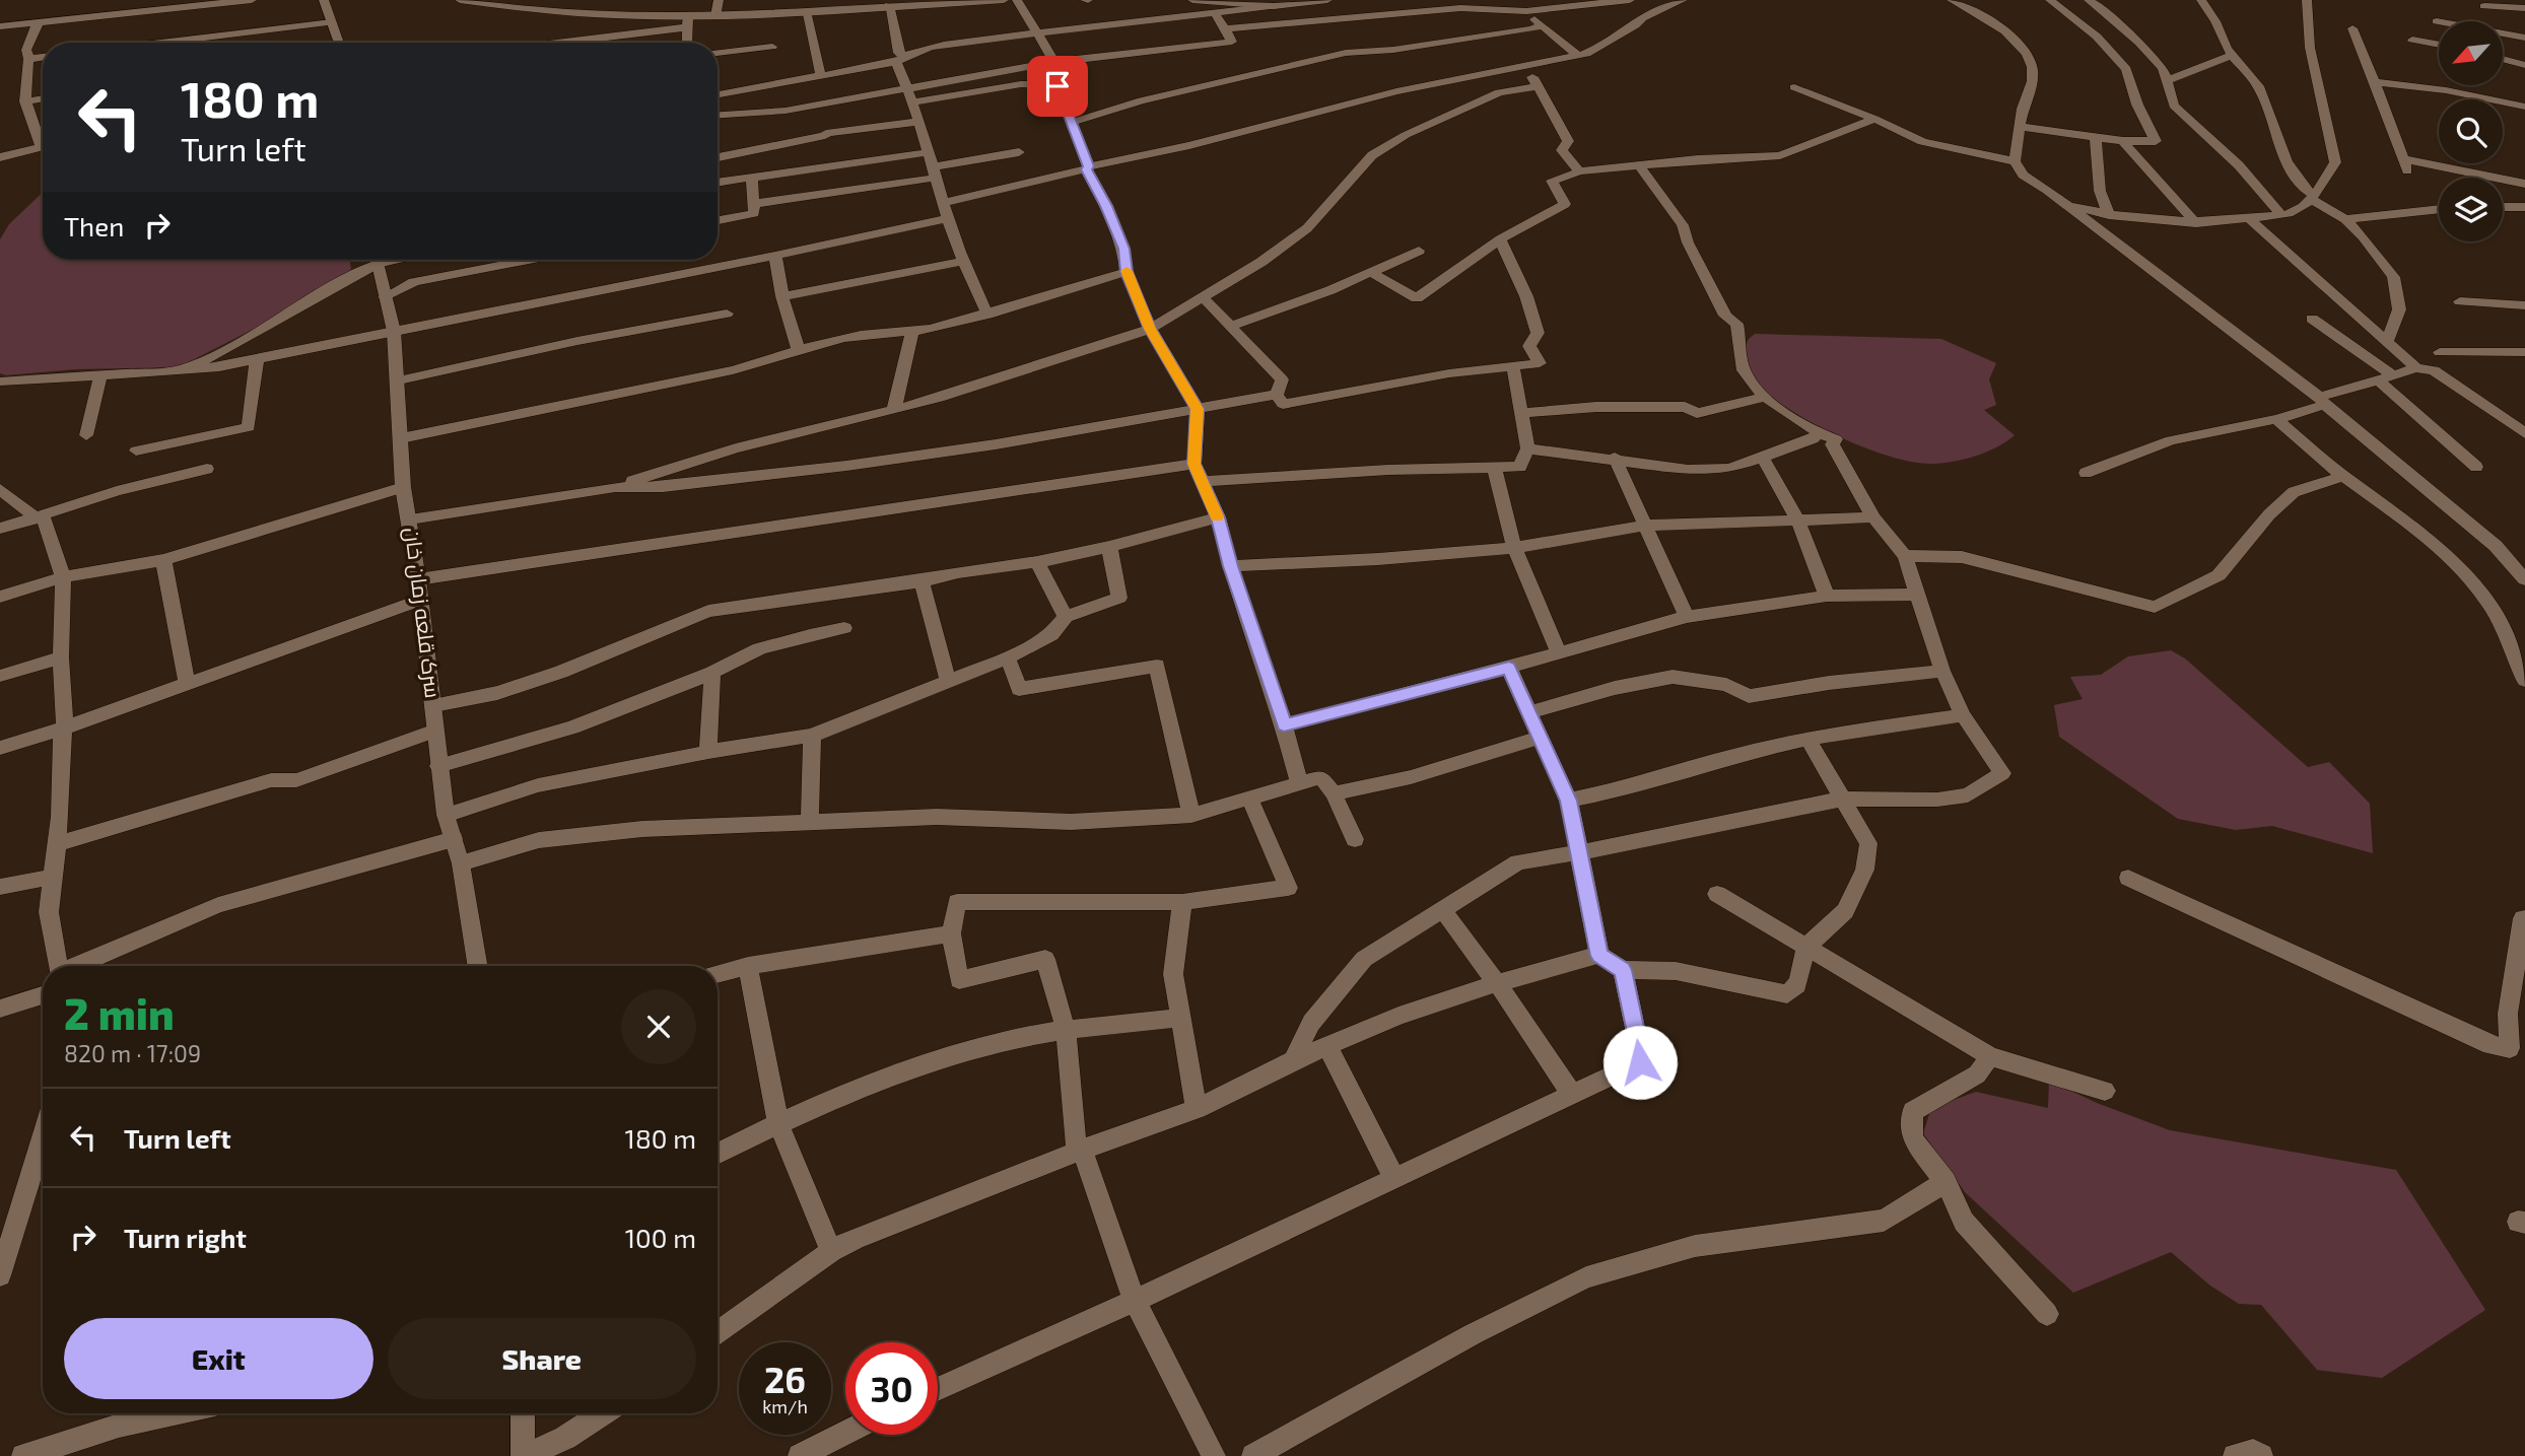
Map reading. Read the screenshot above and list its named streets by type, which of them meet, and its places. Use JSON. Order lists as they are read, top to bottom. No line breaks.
{"streets":{"street":["سرک قلعه زمان خان"]},"north":"bottom left","page":{"turn":["180 m","Turn left"],"then":"Then","heading":["2 min","820 m · 17:09"],"list":[{"name":"Turn left","value":"180 m"},{"name":"Turn right","value":"100 m"}],"buttons":["Exit","Share"],"speed":"26 km/h","limit":"30"}}
